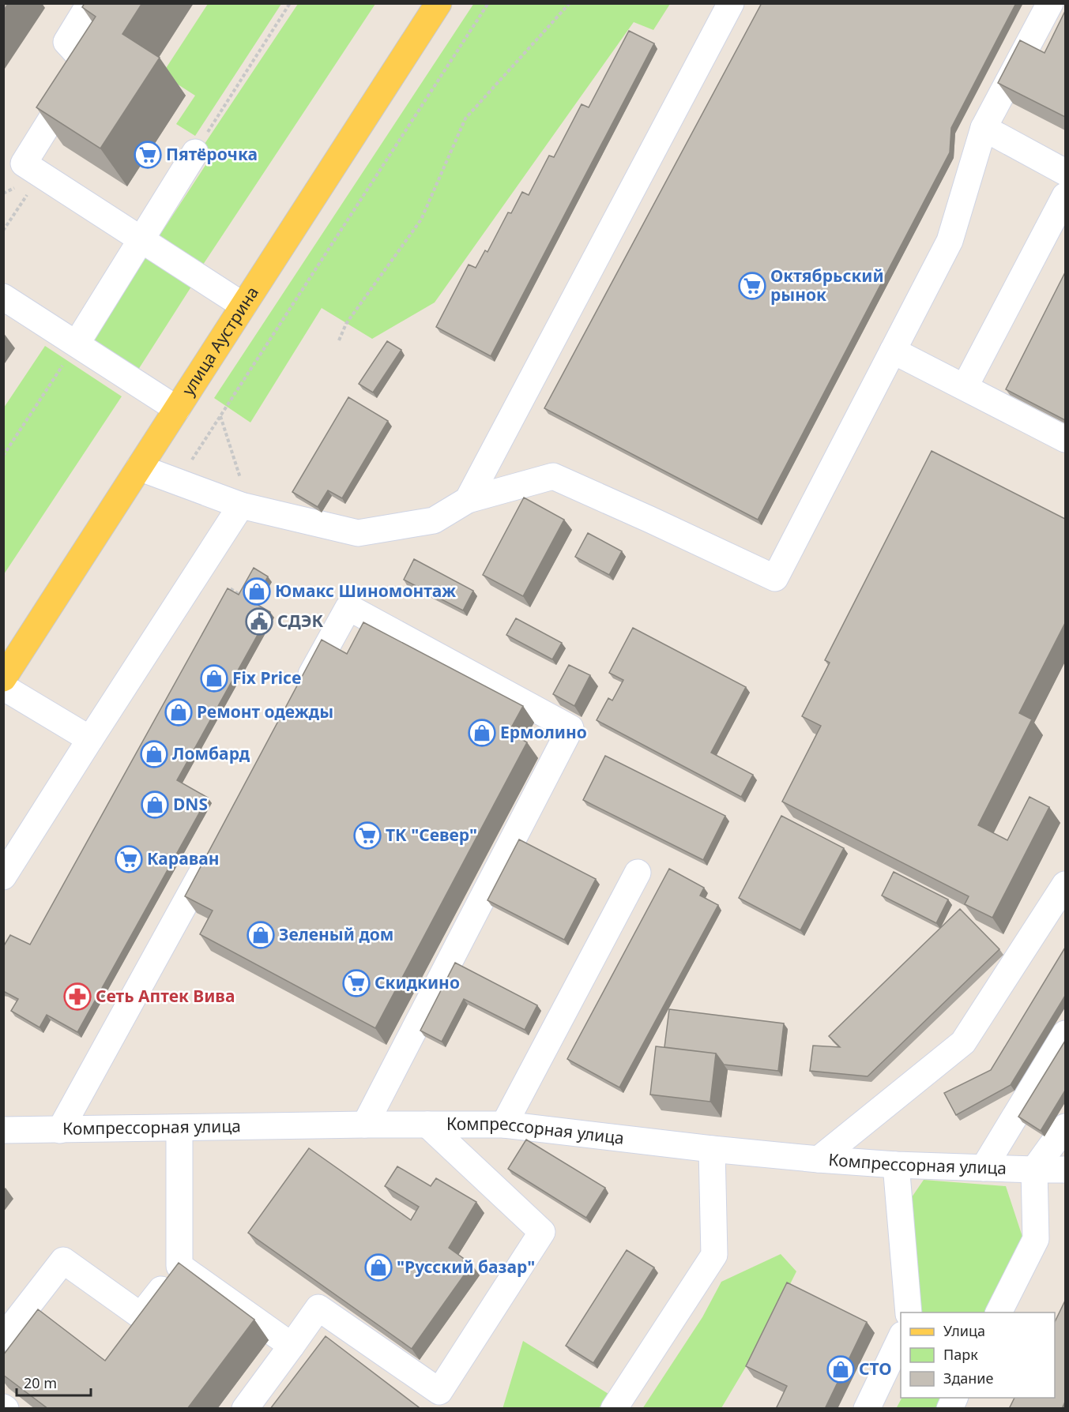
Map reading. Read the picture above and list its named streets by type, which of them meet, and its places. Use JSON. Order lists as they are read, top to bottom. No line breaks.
{"streets":{"main road":["улица Аустрина"],"street":["Компрессорная улица"]},"places":{"supermarket":["Пятёрочка","Октябрьский рынок","ТК \"Север\"","Караван","Скидкино"],"shop":["Юмакс Шиномонтаж","Fix Price","Ремонт одежды","Ермолино","Ломбард","DNS","Зеленый дом","\"Русский базар\"","СТО"],"public building":["СДЭК"],"pharmacy":["Сеть Аптек Вива"]},"legend":["Улица","Парк","Здание"],"scale_bar":"20 m"}
